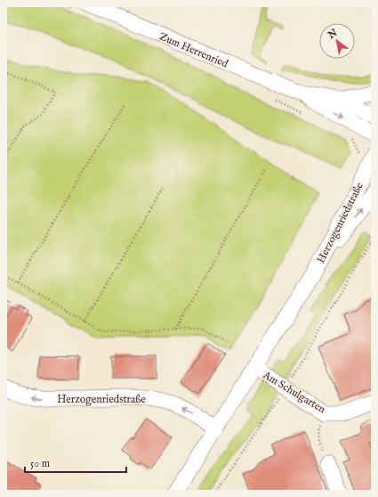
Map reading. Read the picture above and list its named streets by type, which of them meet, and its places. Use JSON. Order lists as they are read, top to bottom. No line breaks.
{"streets":{"street":["Zum Herrenried","Herzogenriedstraße","Am Schulgarten"]},"crossings":[["Herzogenriedstraße","Am Schulgarten"]],"scale_bar":"50 m","north":"top left"}
